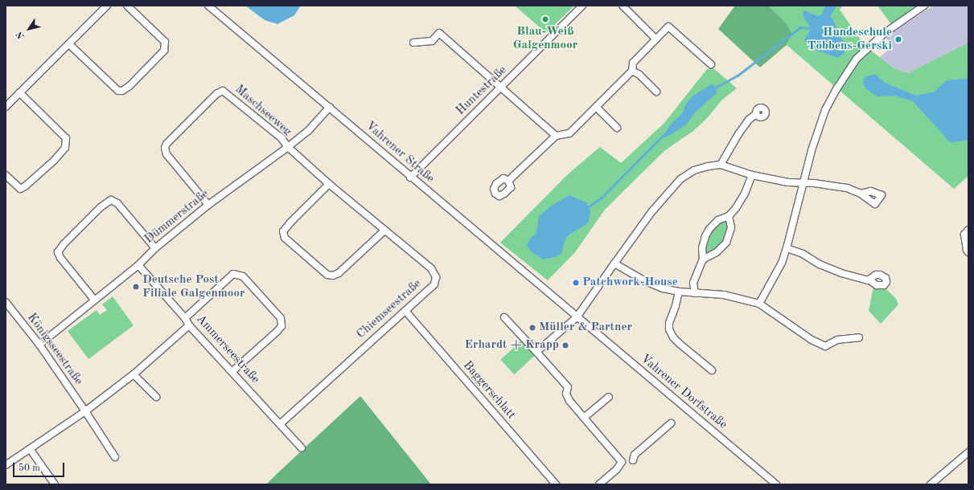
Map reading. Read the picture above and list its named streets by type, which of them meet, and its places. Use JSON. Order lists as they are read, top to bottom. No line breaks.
{"streets":{"street":["Huntestraße","Maschseeweg","Vahrener Straße","Dümmerstraße","Chiemseestraße","Königsseestraße","Ammerseestraße","Baggerschlatt","Vahrener Dorfstraße"]},"crossings":[["Huntestraße","Vahrener Straße"],["Maschseeweg","Dümmerstraße"],["Maschseeweg","Chiemseestraße"],["Vahrener Straße","Dümmerstraße"],["Vahrener Straße","Vahrener Dorfstraße"],["Dümmerstraße","Chiemseestraße"],["Dümmerstraße","Königsseestraße"],["Dümmerstraße","Ammerseestraße"],["Chiemseestraße","Ammerseestraße"],["Chiemseestraße","Baggerschlatt"]],"places":["Blau-Weiß Galgenmoor","Hundeschule Többens-Gerski","Patchwork-House","Deutsche Post Filiale Galgenmoor","Müller & Partner","Erhardt + Krapp"],"scale_bar":"50 m","north":"bottom left"}
